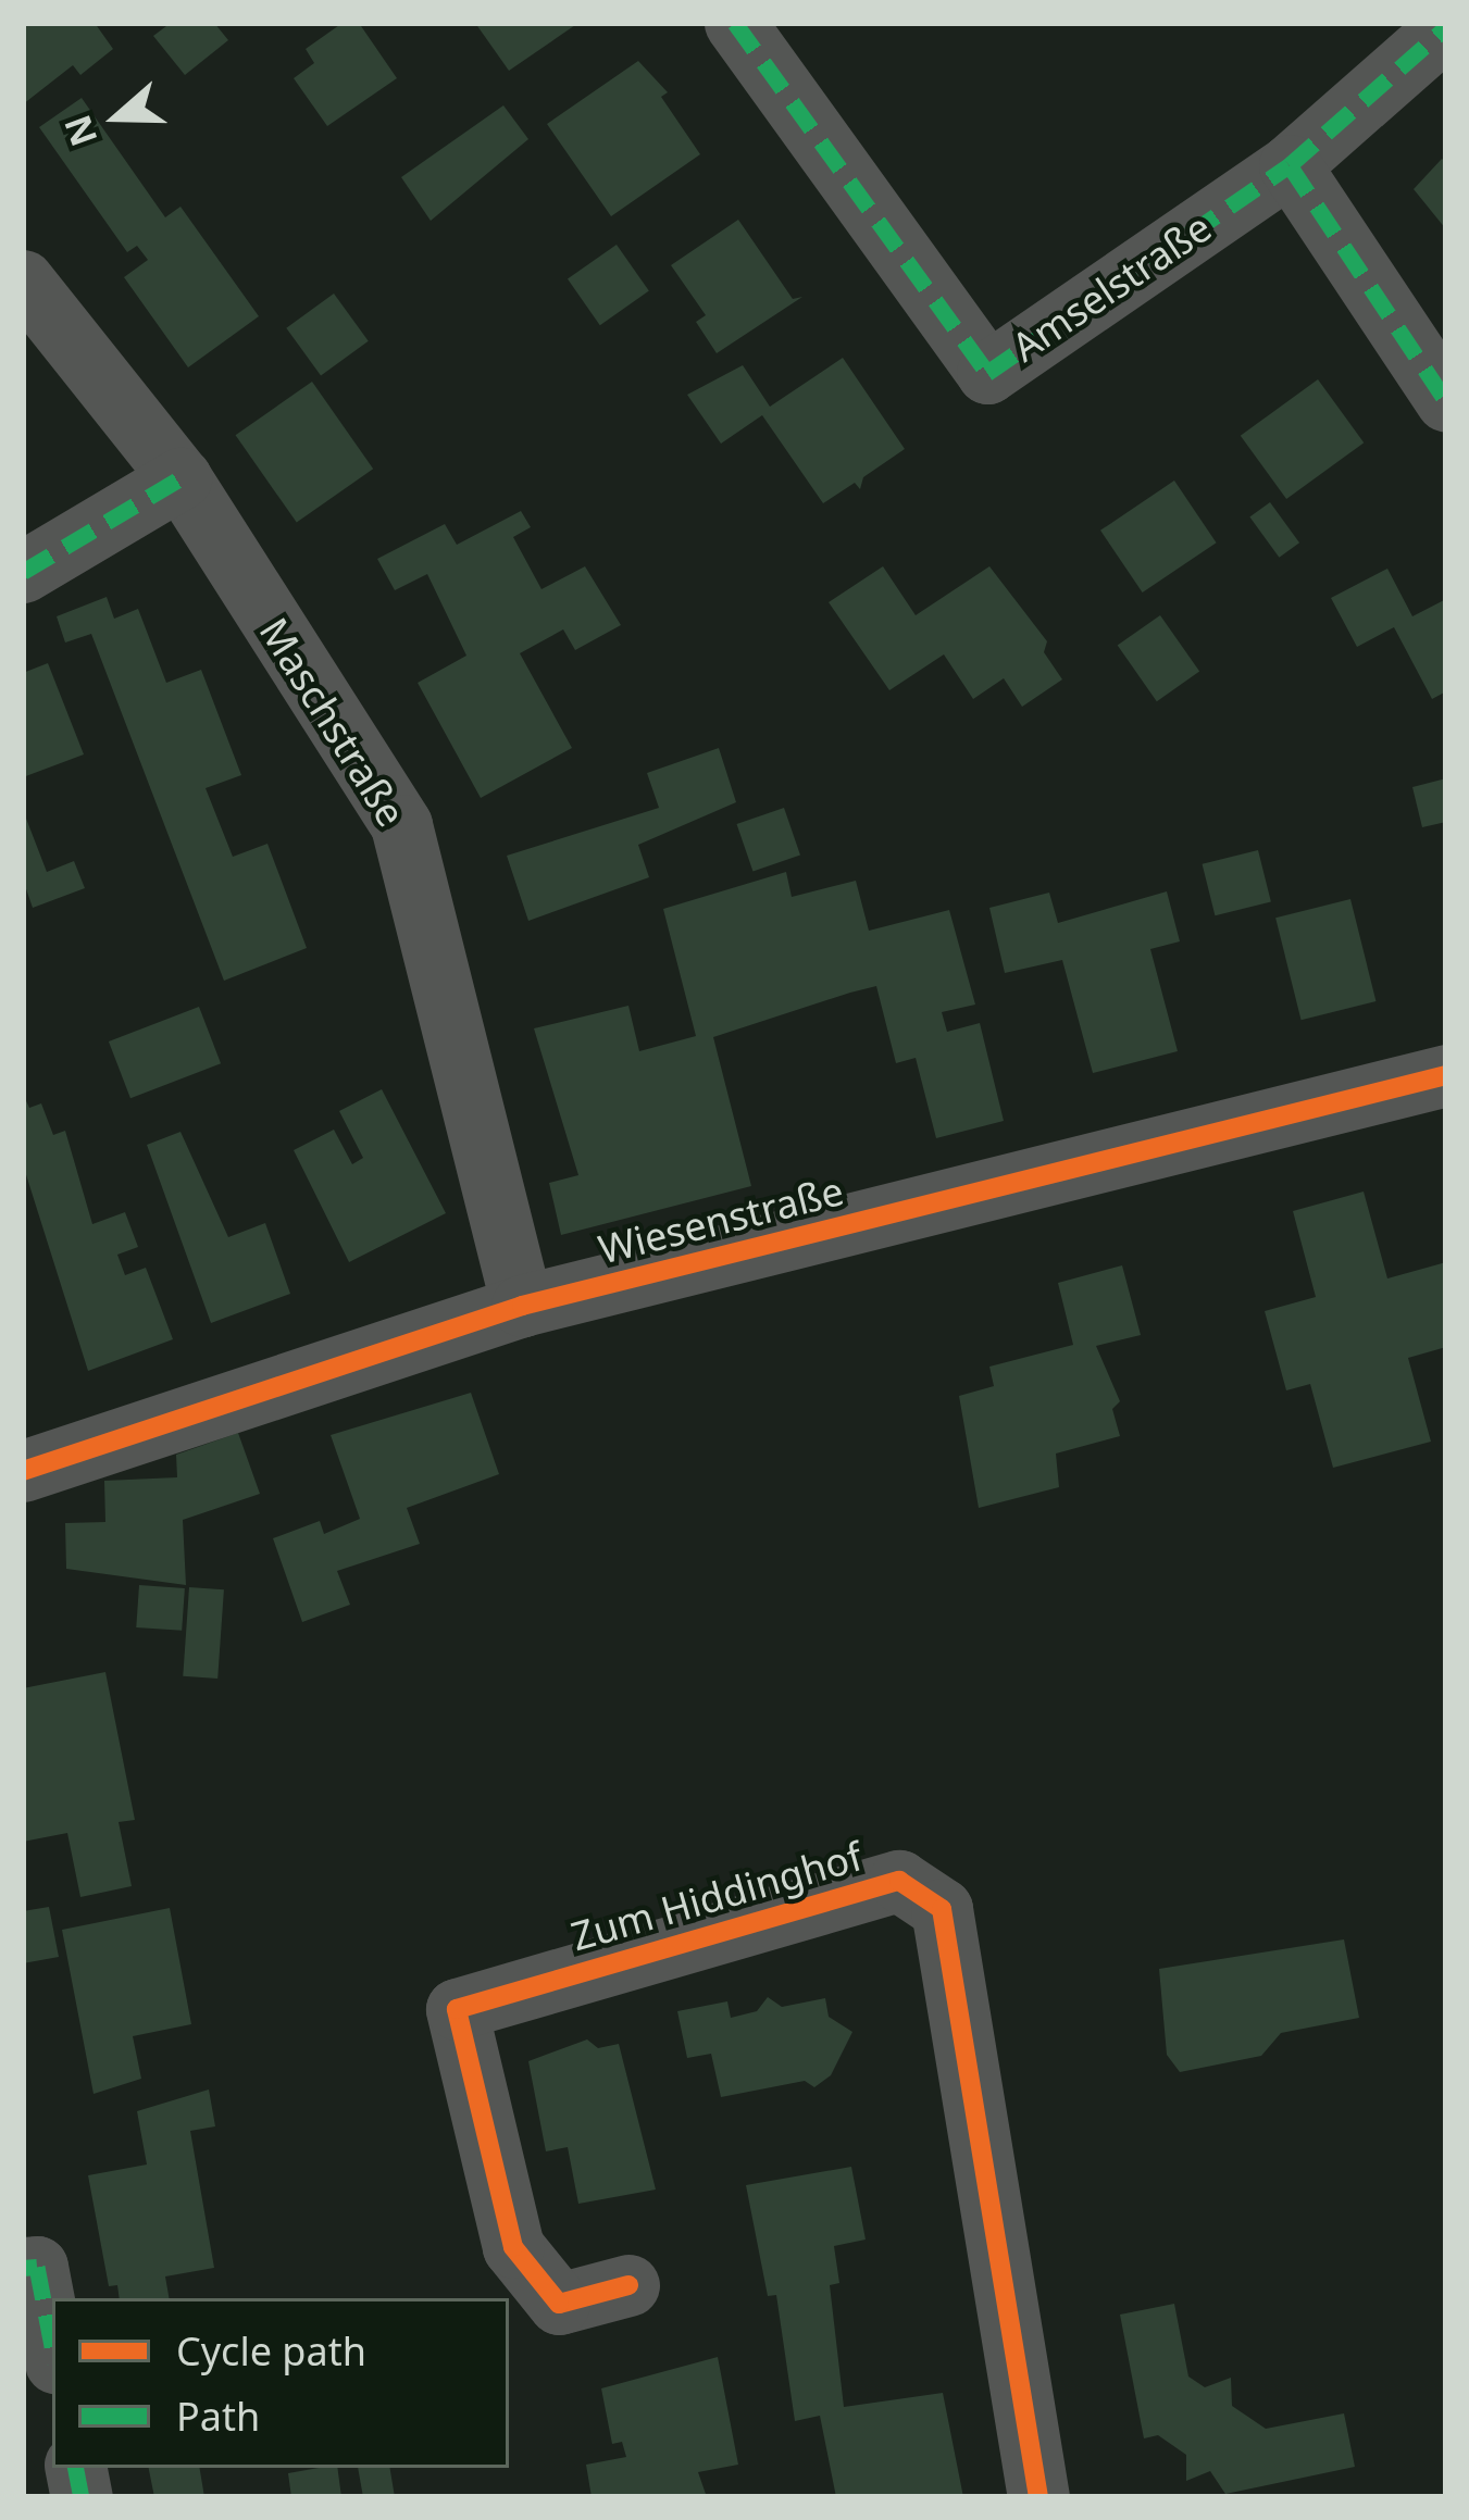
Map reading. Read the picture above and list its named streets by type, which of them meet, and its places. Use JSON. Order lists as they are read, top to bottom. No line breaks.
{"streets":{"street":["Amselstraße","Maschstraße","Wiesenstraße","Zum Hiddinghof"]},"crossings":[["Maschstraße","Wiesenstraße"]],"legend":["Cycle path","Path"],"north":"left"}
